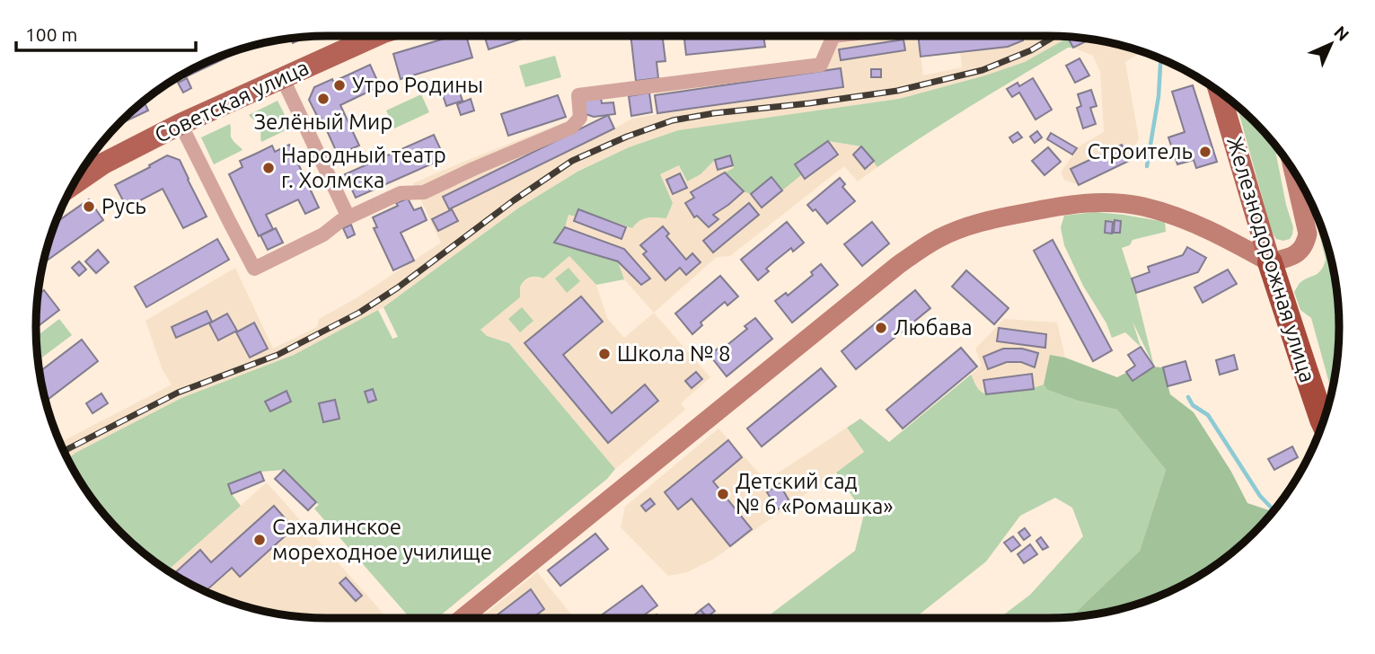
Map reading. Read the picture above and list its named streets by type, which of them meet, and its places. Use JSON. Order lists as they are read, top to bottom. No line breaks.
{"streets":{"highway":["Железнодорожная улица"],"main road":["Советская улица"]},"places":["Утро Родины","Зелёный Мир","Строитель","Народный театр г. Холмска","Русь","Любава","Школа № 8","Детский сад № 6 «Ромашка»","Сахалинское мореходное училище"],"scale_bar":"100 m","north":"top right"}
